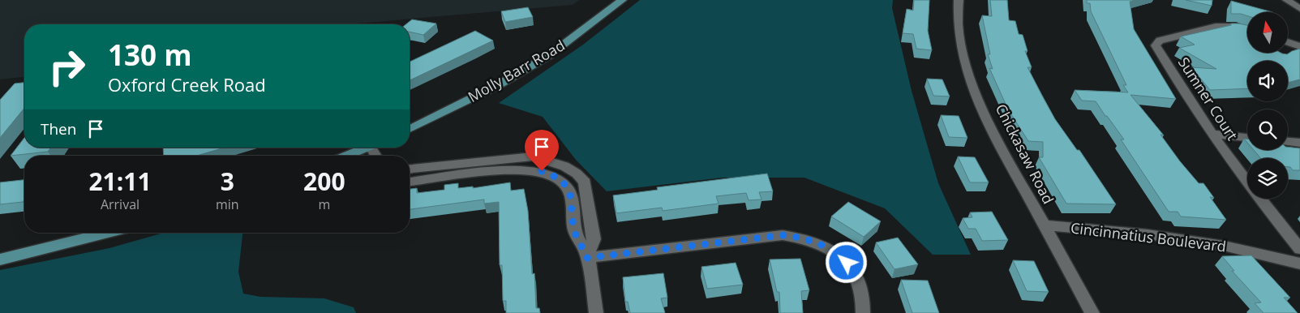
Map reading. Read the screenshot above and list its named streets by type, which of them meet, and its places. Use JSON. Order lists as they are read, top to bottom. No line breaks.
{"streets":{"main road":["Molly Barr Road"],"street":["Sumner Court","Chickasaw Road","Cincinnatius Boulevard"]},"crossings":[["Chickasaw Road","Cincinnatius Boulevard"]],"north":"top","page":{"turn":["130 m","Oxford Creek Road"],"then":"Then","eta":["21:11","Arrival","3","min","200","m"]}}
